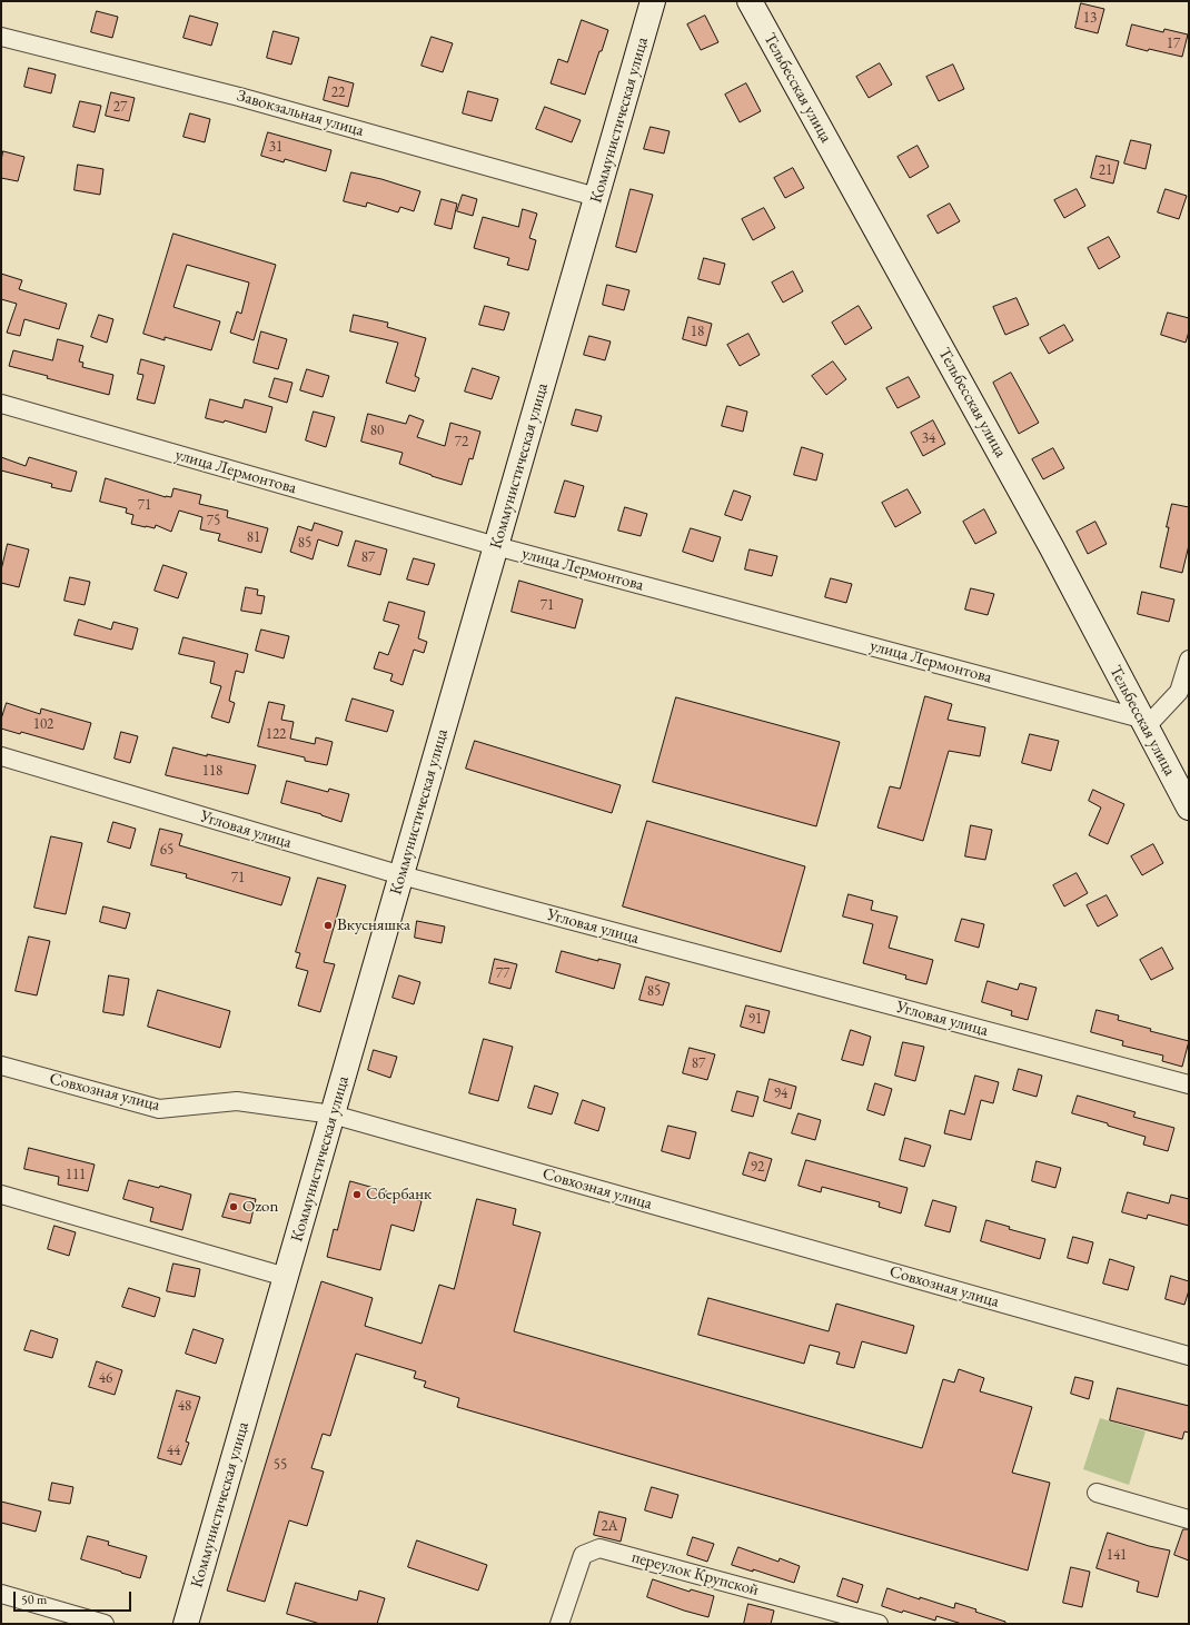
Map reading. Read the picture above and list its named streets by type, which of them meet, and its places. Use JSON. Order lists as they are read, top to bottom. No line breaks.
{"streets":{"street":["Тельбесская улица","Завокзальная улица","Коммунистическая улица","улица Лермонтова","Угловая улица","Совхозная улица","переулок Крупской"]},"crossings":[["Тельбесская улица","улица Лермонтова"],["Завокзальная улица","Коммунистическая улица"],["Коммунистическая улица","улица Лермонтова"],["Коммунистическая улица","Угловая улица"],["Коммунистическая улица","Совхозная улица"]],"places":["Вкусняшка","Сбербанк","Ozon"],"house_numbers":["13","17","22","27","31","21","18","80","34","72","71","75","81","85","87","71","102","122","118","65","71","77","85","91","87","94","92","111","46","48","44","55","2А","141"],"scale_bar":"50 m"}
